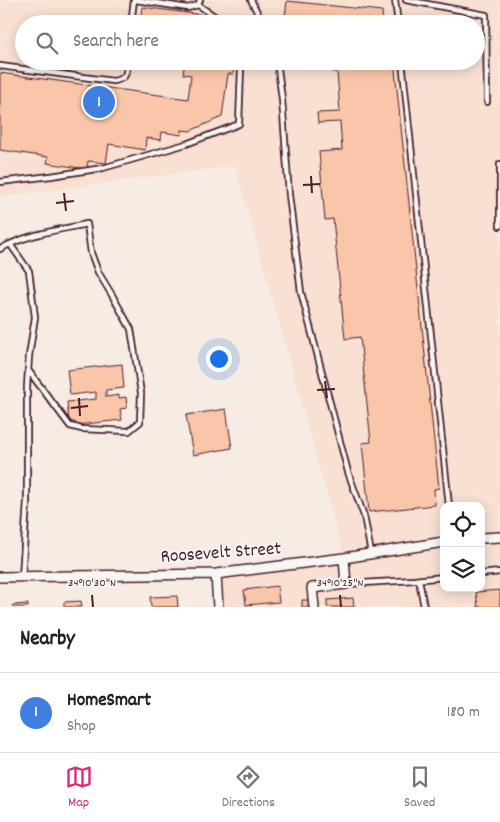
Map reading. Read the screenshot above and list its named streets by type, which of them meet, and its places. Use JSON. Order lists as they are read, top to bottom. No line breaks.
{"streets":{"street":["Roosevelt Street"]},"page":{"search":"Search here","pins":"1","heading":"Nearby","list":[{"mark":"1","name":"HomeSmart","note":"Shop","value":"180 m"}],"nav":["Map","Directions","Saved"]},"coordinates":["34°10'30\"N","34°10'25\"N"]}
